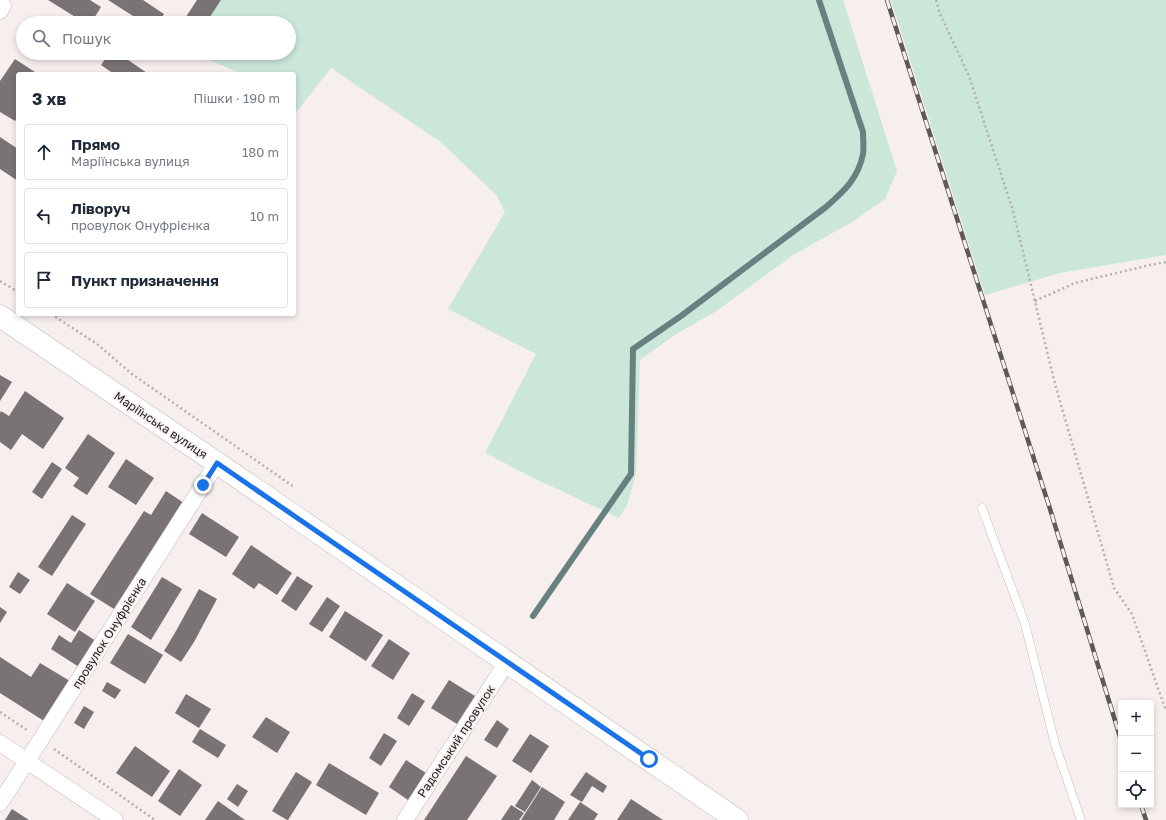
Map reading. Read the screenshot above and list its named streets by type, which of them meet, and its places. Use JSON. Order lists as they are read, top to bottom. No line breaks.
{"streets":{"main road":["Маріїнська вулиця"],"street":["провулок Онуфрієнка","Радомський провулок"]},"crossings":[["Маріїнська вулиця","провулок Онуфрієнка"],["Маріїнська вулиця","Радомський провулок"]],"page":{"search":"Пошук","heading":["3 хв","Пішки · 190 m"],"list":[["Прямо","Маріїнська вулиця","180 m"],["Ліворуч","провулок Онуфрієнка","10 m"],"Пункт призначення"],"map_buttons":["+","−"]}}
